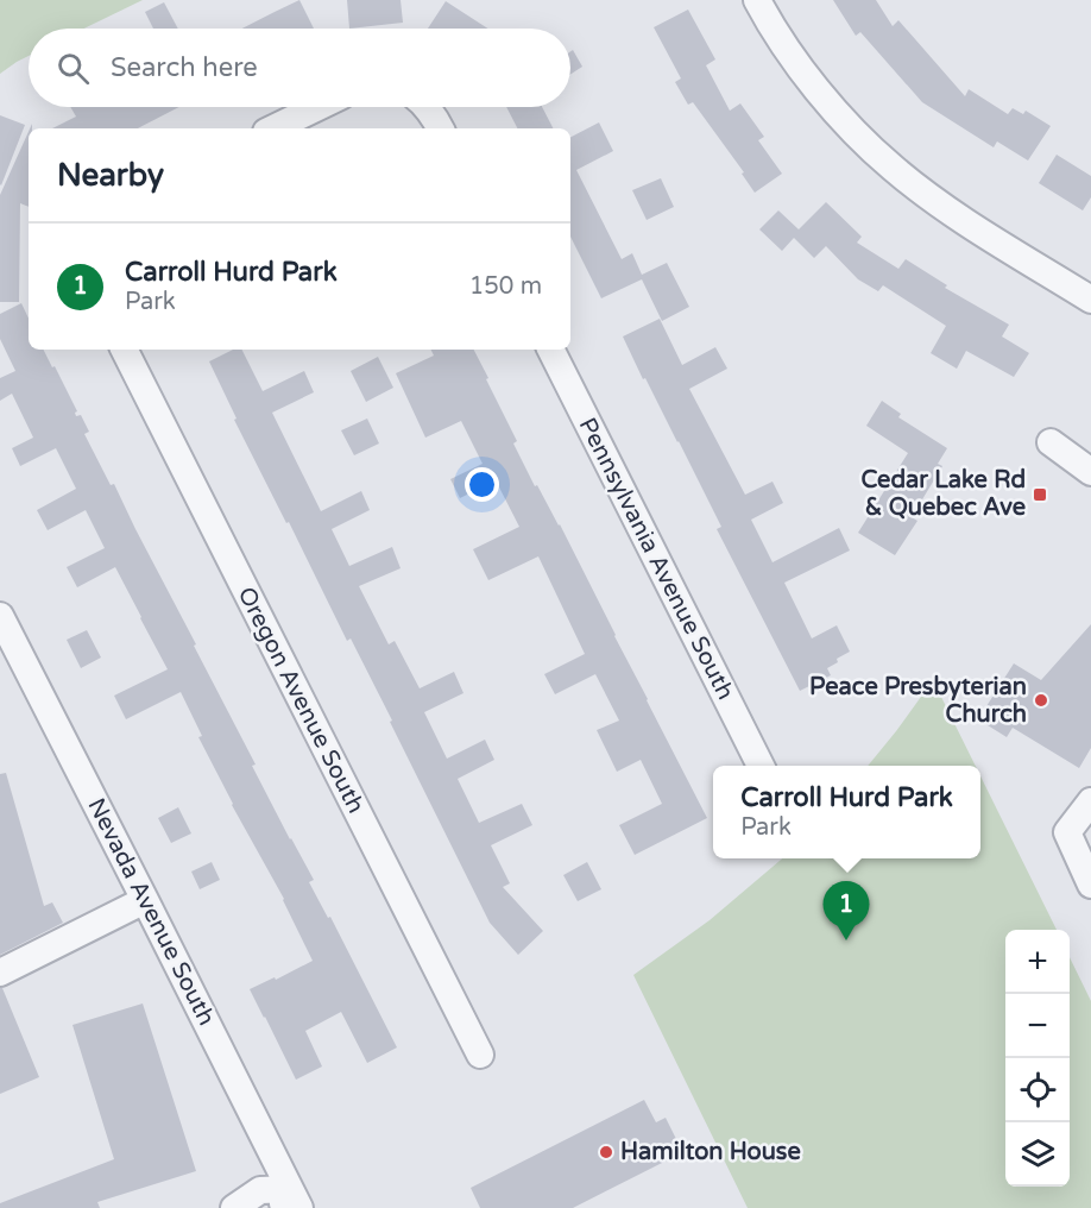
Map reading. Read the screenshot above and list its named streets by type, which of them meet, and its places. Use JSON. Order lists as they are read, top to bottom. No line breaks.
{"streets":{"street":["Pennsylvania Avenue South","Oregon Avenue South","Nevada Avenue South"]},"places":{"transit":["Cedar Lake Rd & Quebec Ave"],"other":["Peace Presbyterian Church","Hamilton House"]},"page":{"search":"Search here","heading":"Nearby","list":[{"mark":"1","name":"Carroll Hurd Park","note":"Park","value":"150 m"}],"popup":["Carroll Hurd Park","Park"],"pins":"1","map_buttons":["+","−"]}}
